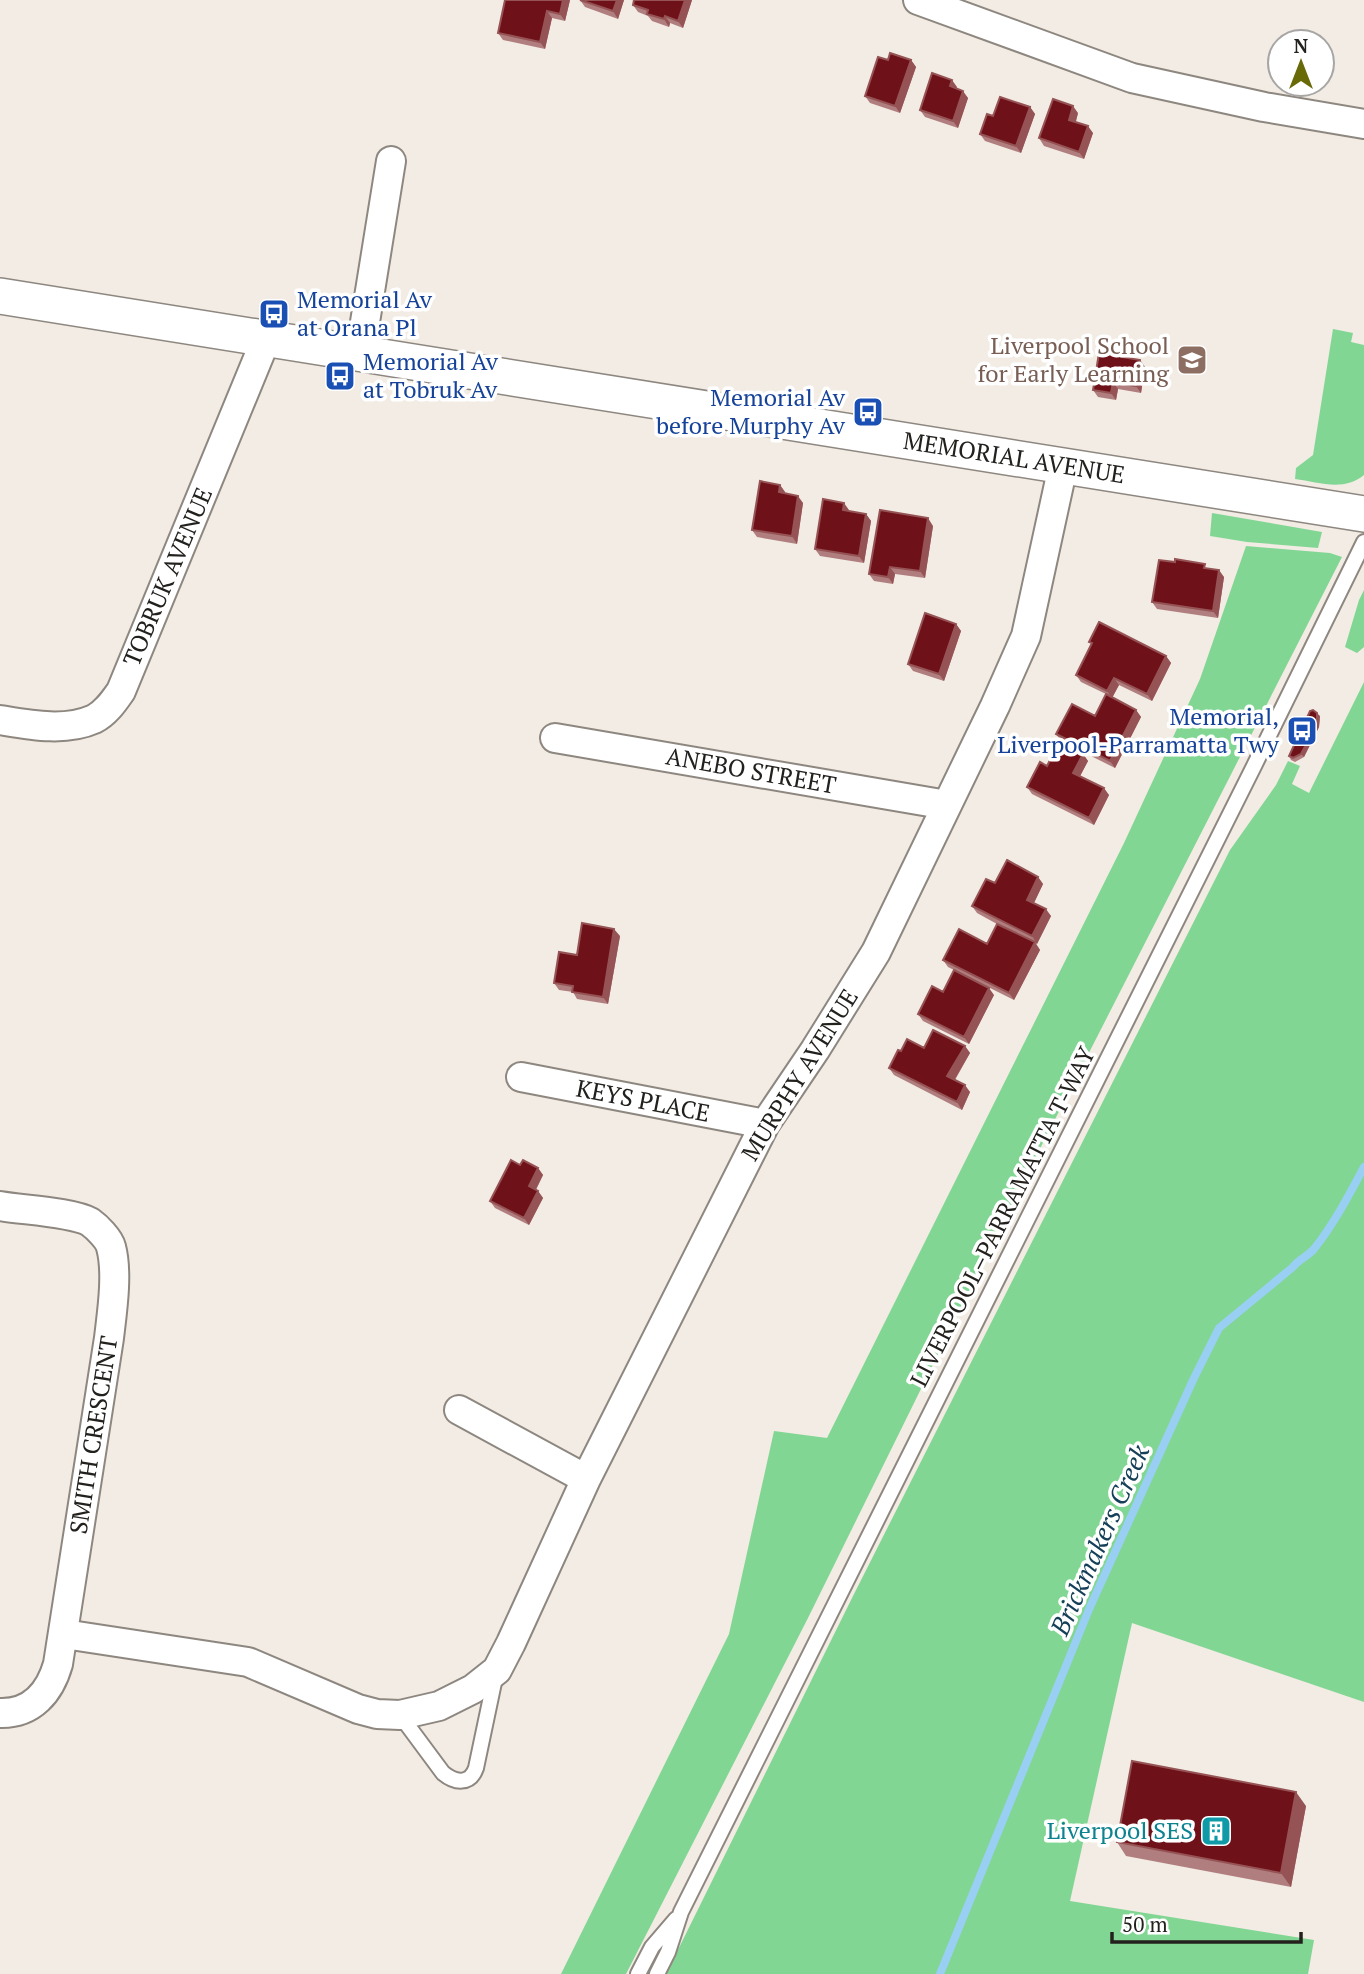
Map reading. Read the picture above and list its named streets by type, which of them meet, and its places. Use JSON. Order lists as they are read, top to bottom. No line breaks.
{"streets":{"street":["MEMORIAL AVENUE","TOBRUK AVENUE","ANEBO STREET","MURPHY AVENUE","KEYS PLACE","SMITH CRESCENT"],"lane":["LIVERPOOL–PARRAMATTA T-WAY"]},"crossings":[["MEMORIAL AVENUE","TOBRUK AVENUE"],["MEMORIAL AVENUE","MURPHY AVENUE"],["ANEBO STREET","MURPHY AVENUE"],["MURPHY AVENUE","KEYS PLACE"],["MURPHY AVENUE","SMITH CRESCENT"]],"water":["Brickmakers Creek"],"places":{"bus stop":["Memorial Av at Orana Pl","Memorial Av at Tobruk Av","Memorial Av before Murphy Av","Memorial, Liverpool-Parramatta Twy"],"school or university":["Liverpool School for Early Learning"],"building":["Liverpool SES"]},"scale_bar":"50 m","north":"top"}
